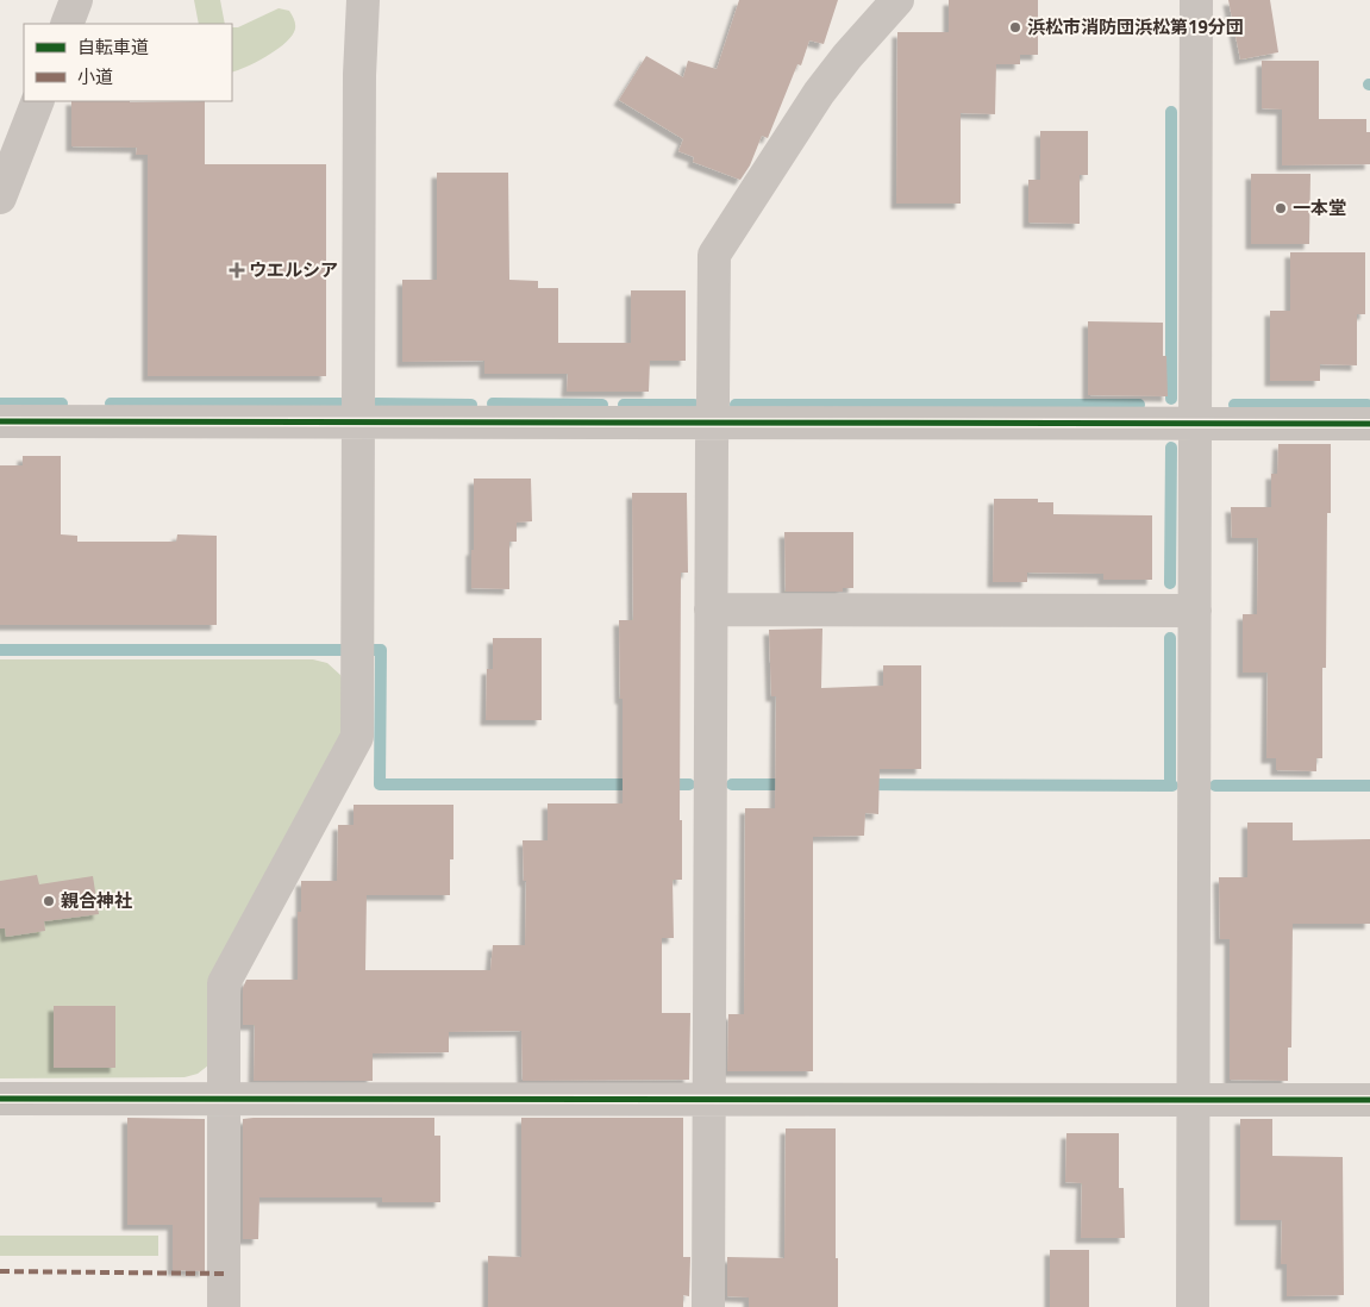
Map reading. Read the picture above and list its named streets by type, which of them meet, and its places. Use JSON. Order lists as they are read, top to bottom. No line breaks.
{"places":{"other":["浜松市消防団浜松第19分団","一本堂","親合神社"],"health":["ウエルシア"]},"legend":["自転車道","小道"]}
